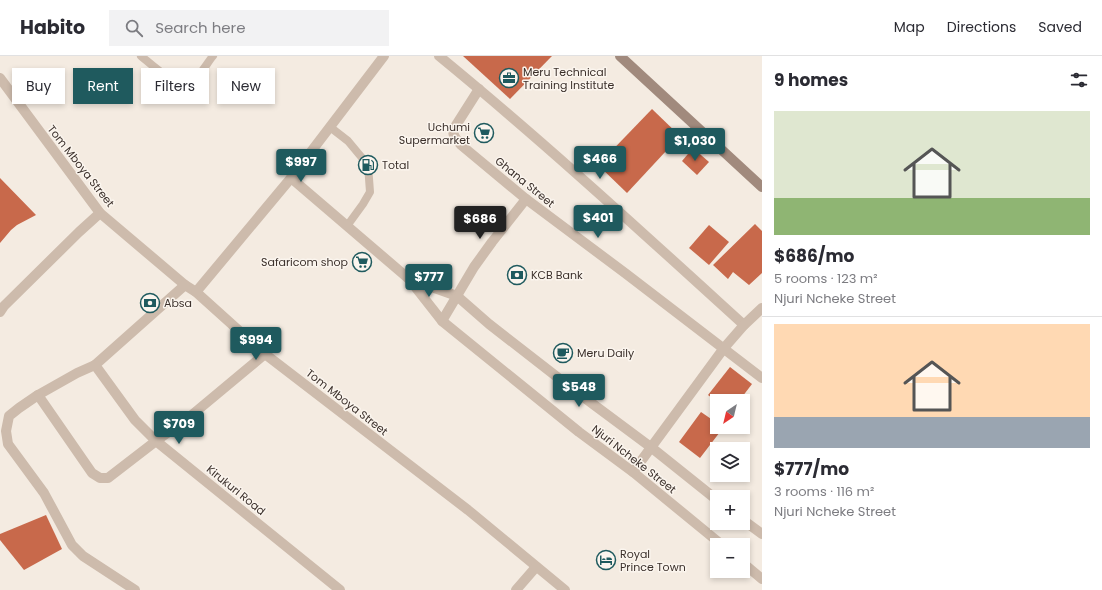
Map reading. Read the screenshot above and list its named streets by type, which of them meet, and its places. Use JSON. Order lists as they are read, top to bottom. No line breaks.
{"streets":{"street":["Tom Mboya Street","Ghana Street","Njuri Ncheke Street","Kirukuri Road"]},"places":{"office":["Meru Technical Training Institute"],"supermarket":["Uchumi Supermarket","Safaricom shop"],"fuel station":["Total"],"bank":["KCB Bank","Absa"],"cafe":["Meru Daily"],"hotel":["Royal Prince Town"]},"north":"bottom left","page":{"header":"Habito","search":"Search here","nav":["Map","Directions","Saved"],"heading":"9 homes","chip":["Buy","Rent","Filters","New"],"list":[{"name":"$686/mo","note":"5 rooms · 123 m² · Njuri Ncheke Street"},{"name":"$777/mo","note":"3 rooms · 116 m² · Njuri Ncheke Street"}],"price":["$1,030","$466","$997","$401","$686","$777","$994","$548","$709"],"map_buttons":["+","−"]}}
